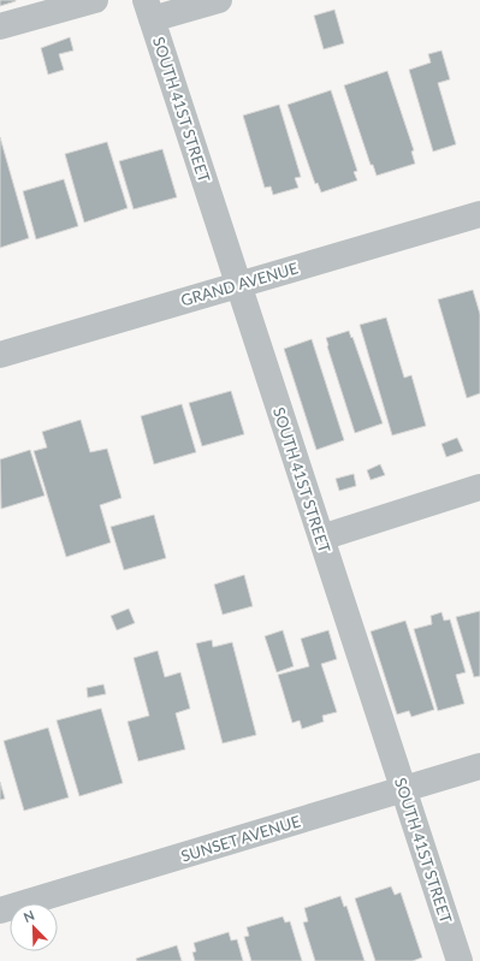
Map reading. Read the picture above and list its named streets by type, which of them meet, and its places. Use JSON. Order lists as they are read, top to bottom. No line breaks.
{"streets":{"street":["SOUTH 41ST STREET","GRAND AVENUE","SUNSET AVENUE"]},"crossings":[["SOUTH 41ST STREET","GRAND AVENUE"],["SOUTH 41ST STREET","SUNSET AVENUE"]],"north":"top left"}
